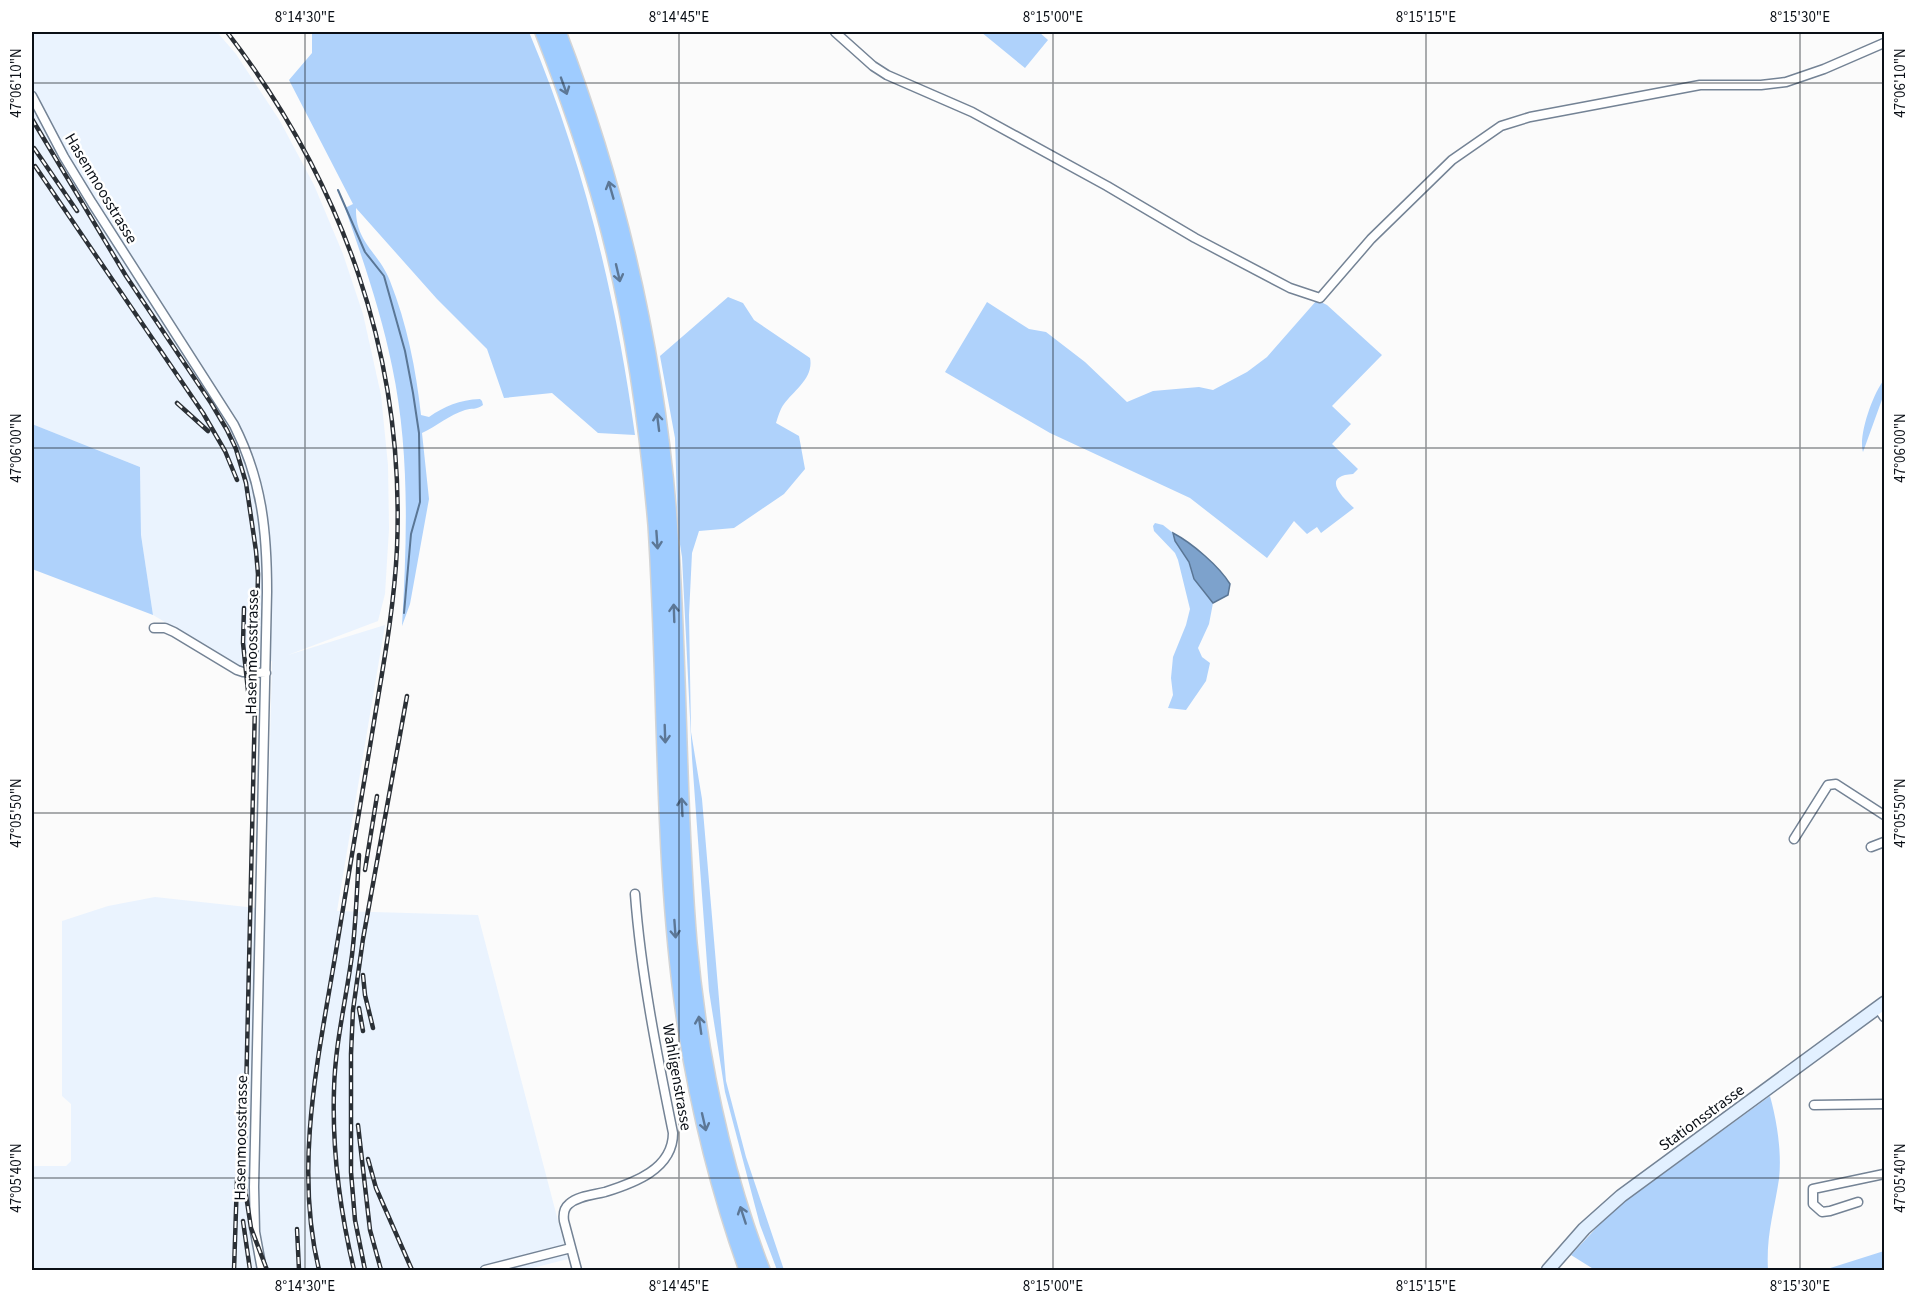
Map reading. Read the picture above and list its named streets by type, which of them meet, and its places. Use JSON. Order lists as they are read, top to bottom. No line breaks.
{"streets":{"main road":["Stationsstrasse"],"street":["Hasenmoosstrasse","Wahligenstrasse"]},"coordinates":["8°14'30\"E","8°14'45\"E","8°15'00\"E","8°15'15\"E","8°15'30\"E","47°06'10\"N","47°06'00\"N","47°05'50\"N","47°05'40\"N"]}
